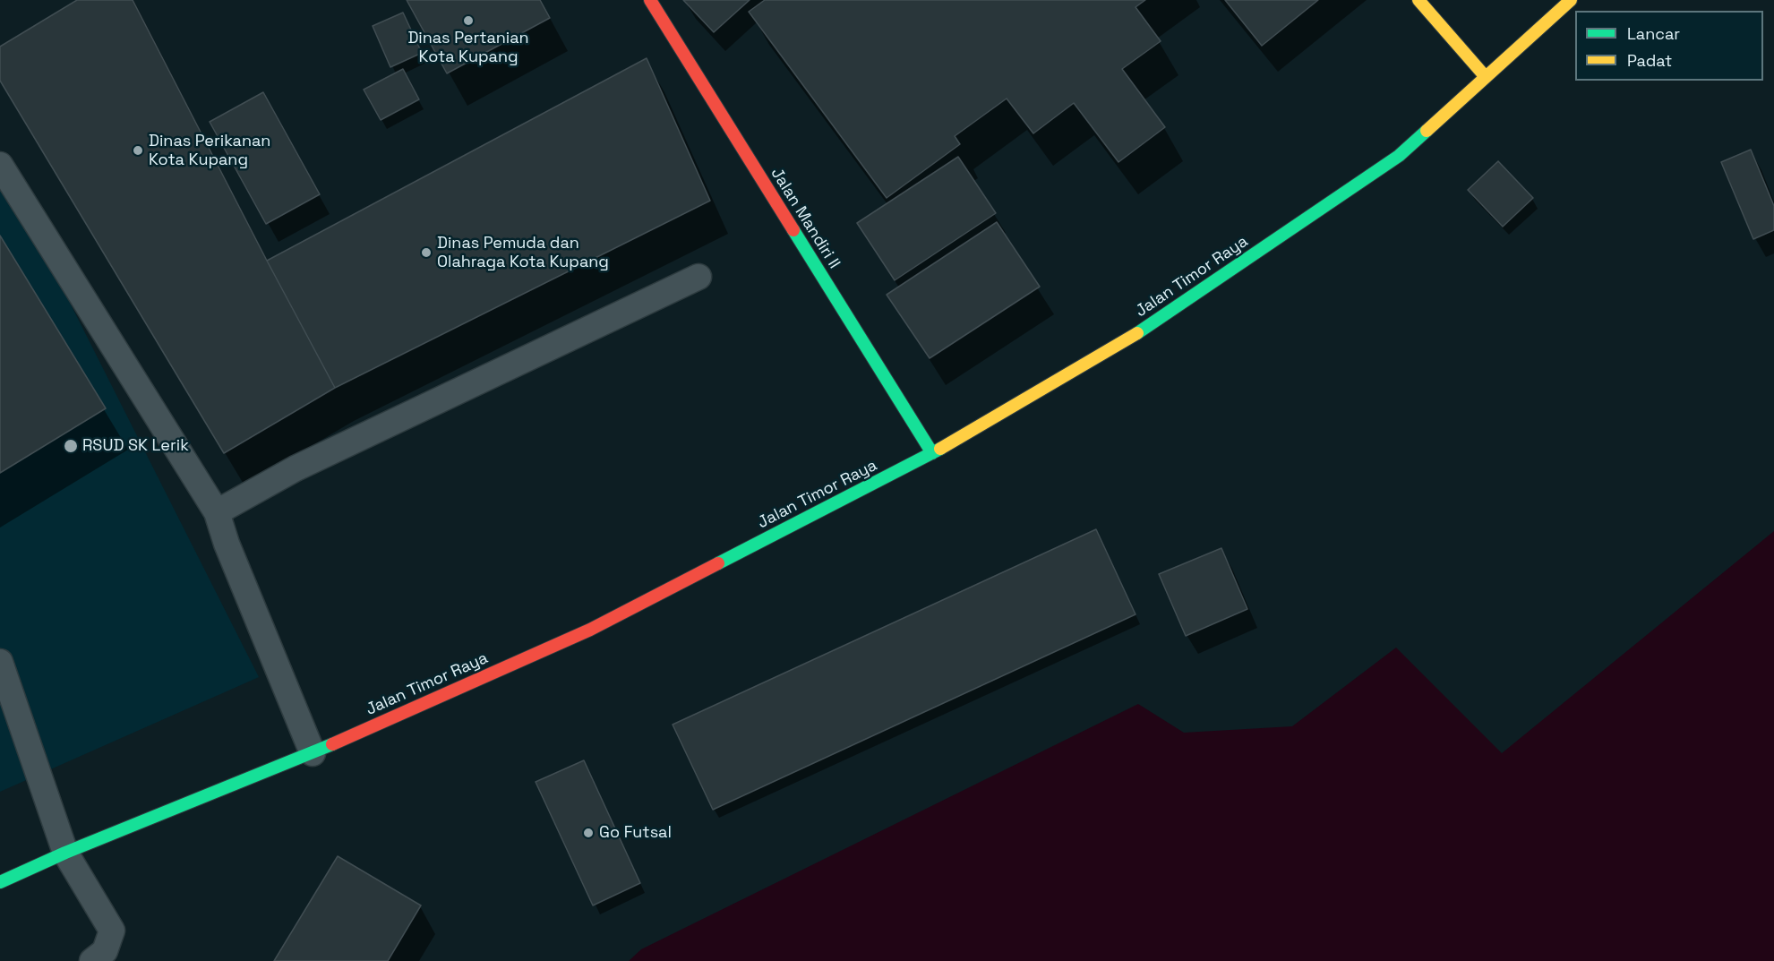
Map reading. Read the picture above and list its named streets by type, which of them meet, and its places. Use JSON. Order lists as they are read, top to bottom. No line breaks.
{"streets":{"main road":["Jalan Mandiri II","Jalan Timor Raya"]},"crossings":[["Jalan Mandiri II","Jalan Timor Raya"]],"places":["Dinas Pertanian Kota Kupang","Dinas Perikanan Kota Kupang","Dinas Pemuda dan Olahraga Kota Kupang","RSUD SK Lerik","Go Futsal"],"legend":["Lancar","Padat"]}
